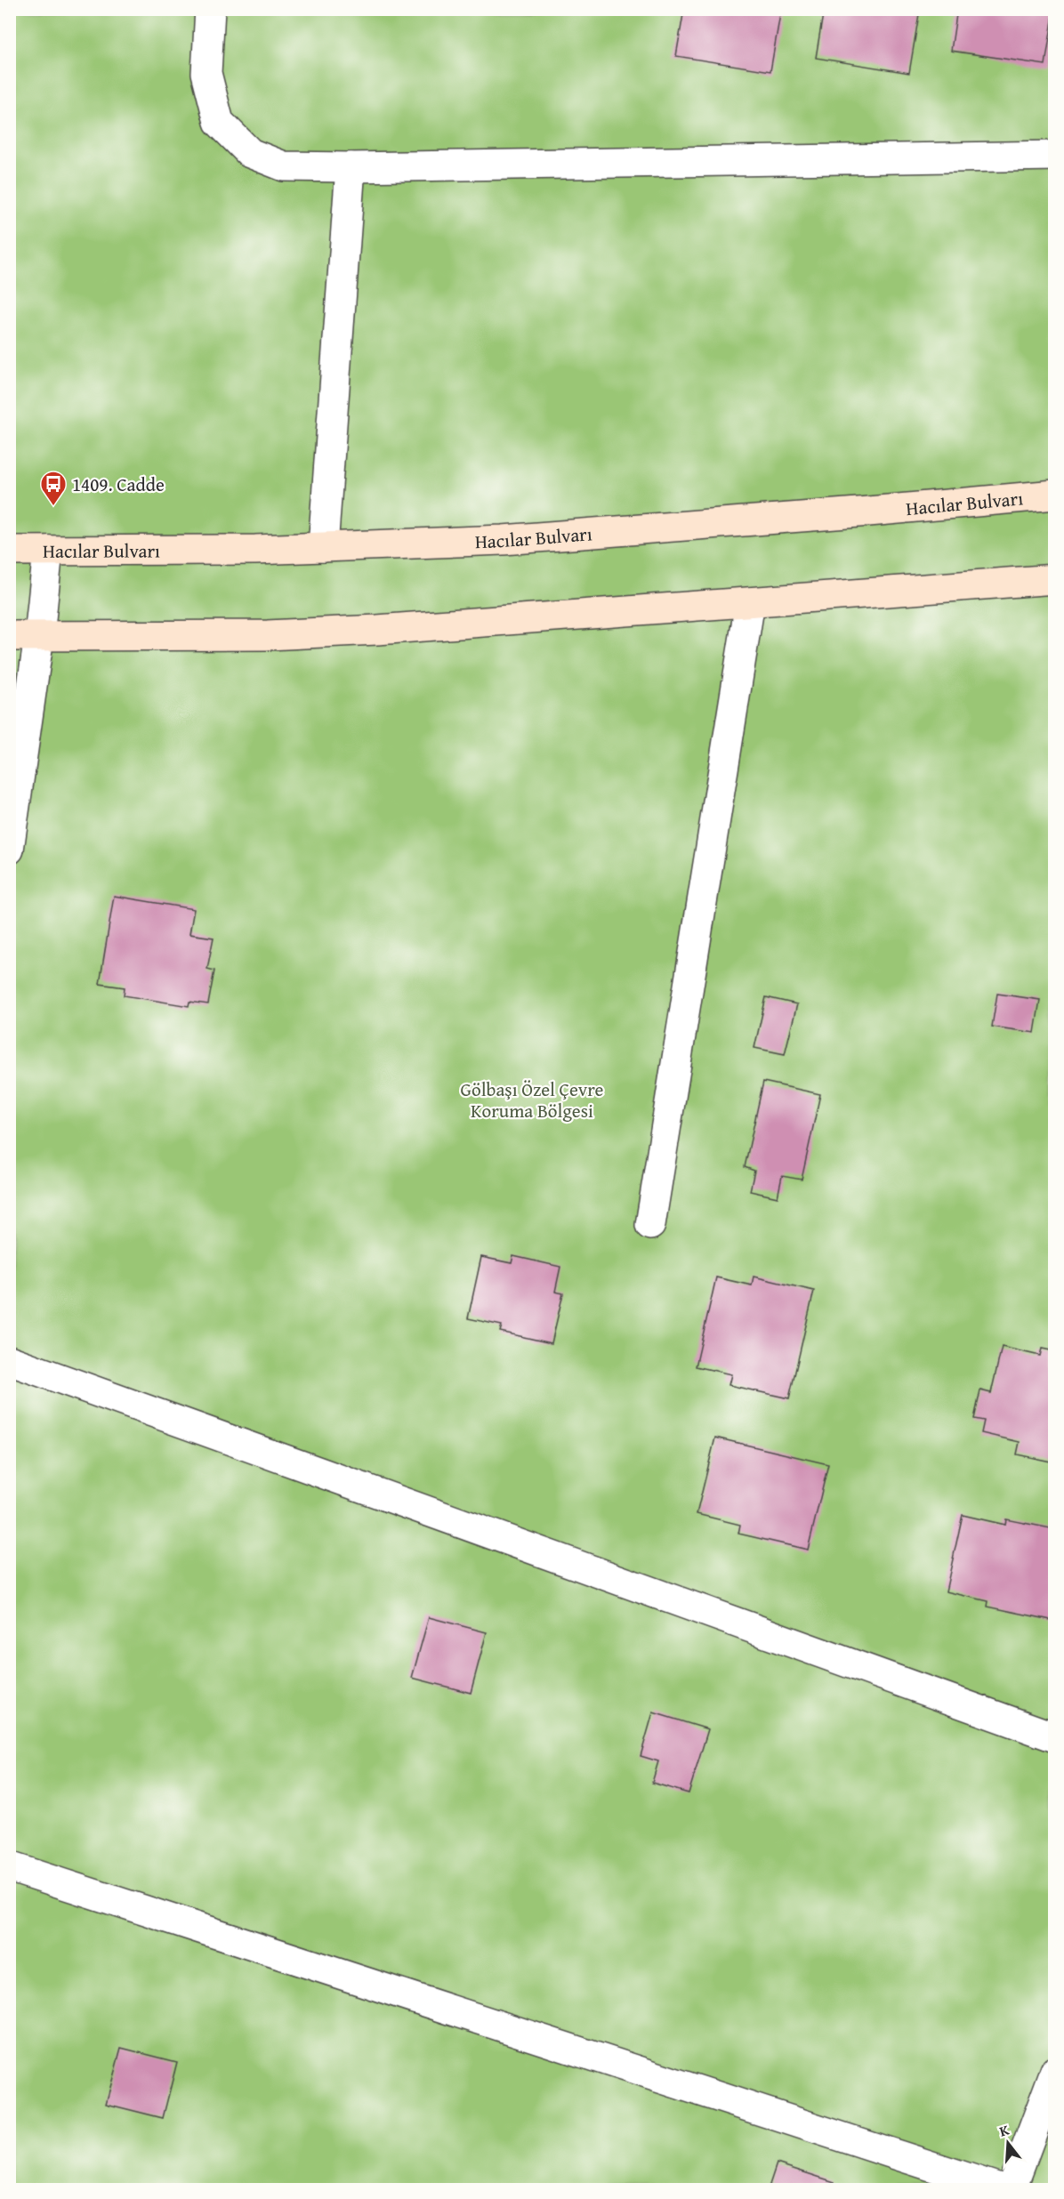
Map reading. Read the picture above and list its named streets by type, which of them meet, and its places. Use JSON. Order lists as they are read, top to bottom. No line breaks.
{"streets":{"main road":["Hacılar Bulvarı"]},"parks":["Gölbaşı Özel Çevre Koruma Bölgesi"],"places":{"bus stop":["1409. Cadde"]},"north":"top"}
